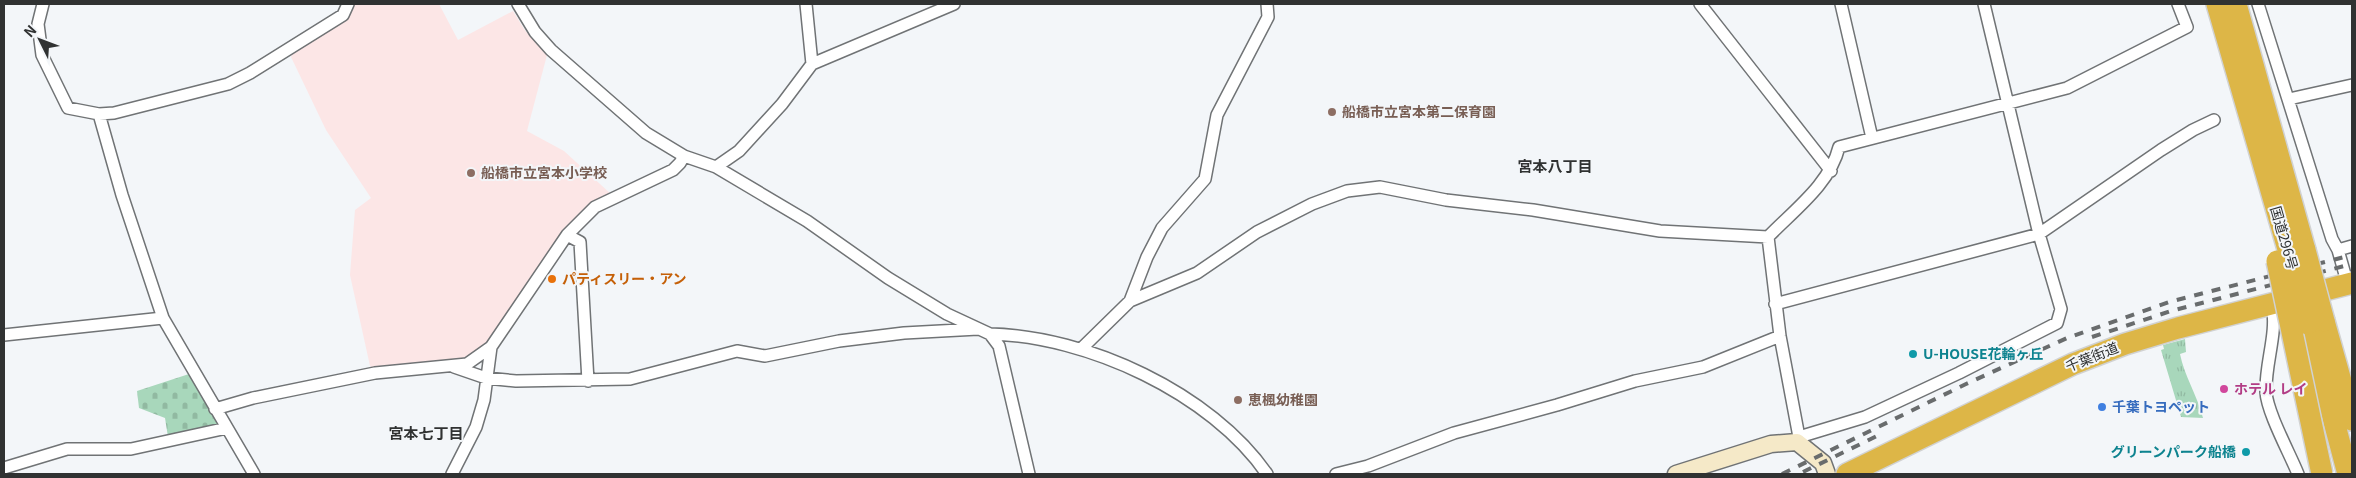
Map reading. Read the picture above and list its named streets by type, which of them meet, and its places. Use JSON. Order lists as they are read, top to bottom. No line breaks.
{"streets":{"highway":["国道296号","千葉街道"]},"districts":["宮本八丁目","宮本七丁目"],"places":["船橋市立宮本第二保育園","船橋市立宮本小学校","パティスリー・アン","U-HOUSE花輪ヶ丘","ホテル レイ","恵楓幼稚園","千葉トヨペット","グリーンパーク船橋"],"north":"top left"}
